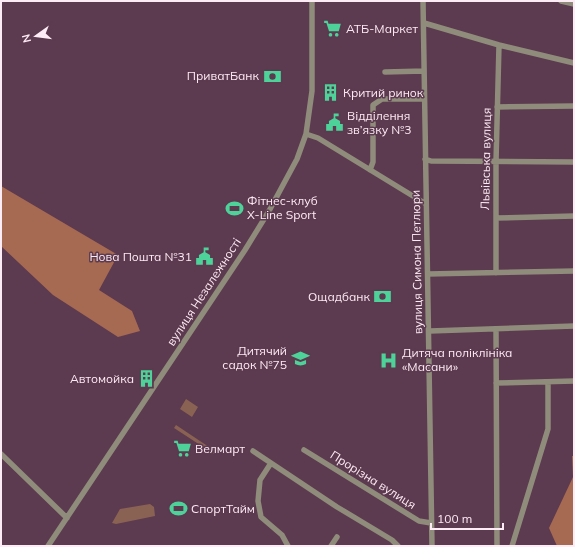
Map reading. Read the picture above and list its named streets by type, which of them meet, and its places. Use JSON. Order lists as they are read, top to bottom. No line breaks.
{"streets":{"street":["Львівська вулиця","вулиця Симона Петлюри","вулиця Незалежності","Прорізна вулиця"]},"crossings":[["вулиця Симона Петлюри","Прорізна вулиця"]],"places":{"supermarket":["АТБ-Маркет","Велмарт"],"bank":["ПриватБанк","Ощадбанк"],"building":["Критий ринок","Автомойка"],"public building":["Відділення зв’язку №3","Нова Пошта №31"],"sports":["Фітнес-клуб X-Line Sport","СпортТайм"],"school or university":["Дитячий садок №75"],"hospital":["Дитяча поліклініка «Масани»"]},"scale_bar":"100 m","north":"left"}
